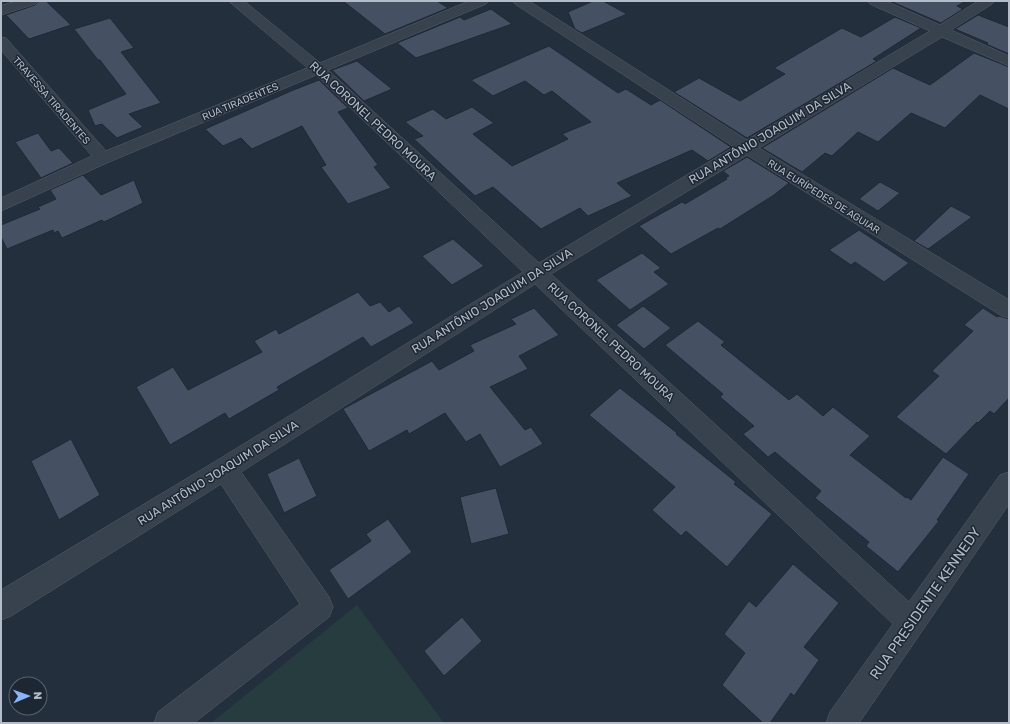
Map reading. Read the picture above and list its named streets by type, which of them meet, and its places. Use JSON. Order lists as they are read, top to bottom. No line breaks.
{"streets":{"street":["TRAVESSA TIRADENTES","RUA TIRADENTES","RUA CORONEL PEDRO MOURA","RUA ANTÔNIO JOAQUIM DA SILVA","RUA EURÍPEDES DE AGUIAR","RUA PRESIDENTE KENNEDY"]},"crossings":[["TRAVESSA TIRADENTES","RUA TIRADENTES"],["RUA TIRADENTES","RUA CORONEL PEDRO MOURA"],["RUA CORONEL PEDRO MOURA","RUA ANTÔNIO JOAQUIM DA SILVA"],["RUA CORONEL PEDRO MOURA","RUA PRESIDENTE KENNEDY"],["RUA ANTÔNIO JOAQUIM DA SILVA","RUA EURÍPEDES DE AGUIAR"]],"north":"right"}
